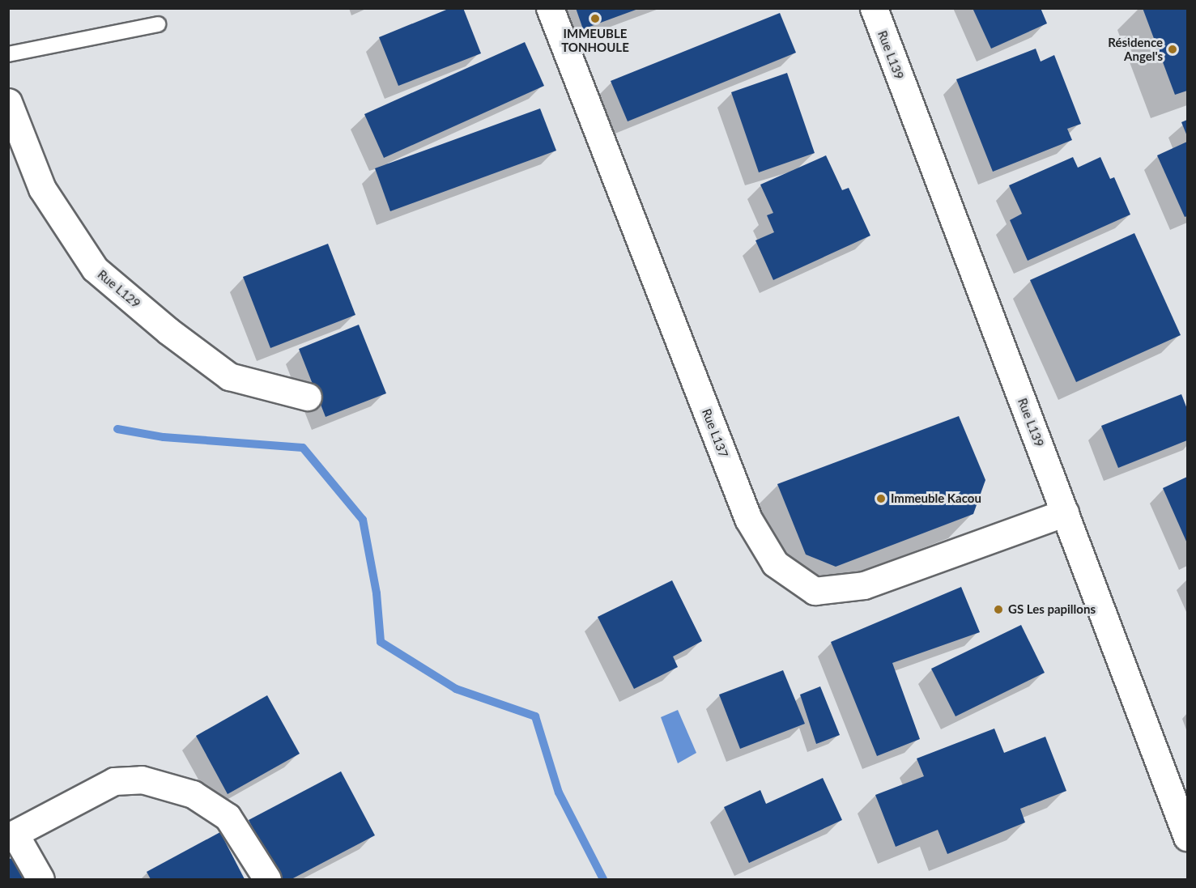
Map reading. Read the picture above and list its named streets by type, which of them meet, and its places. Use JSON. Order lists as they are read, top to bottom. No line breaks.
{"streets":{"street":["Rue L139","Rue L129","Rue L137"]},"crossings":[["Rue L139","Rue L137"]],"places":["IMMEUBLE TONHOULE","Résidence Angel's","Immeuble Kacou","GS Les papillons"]}
